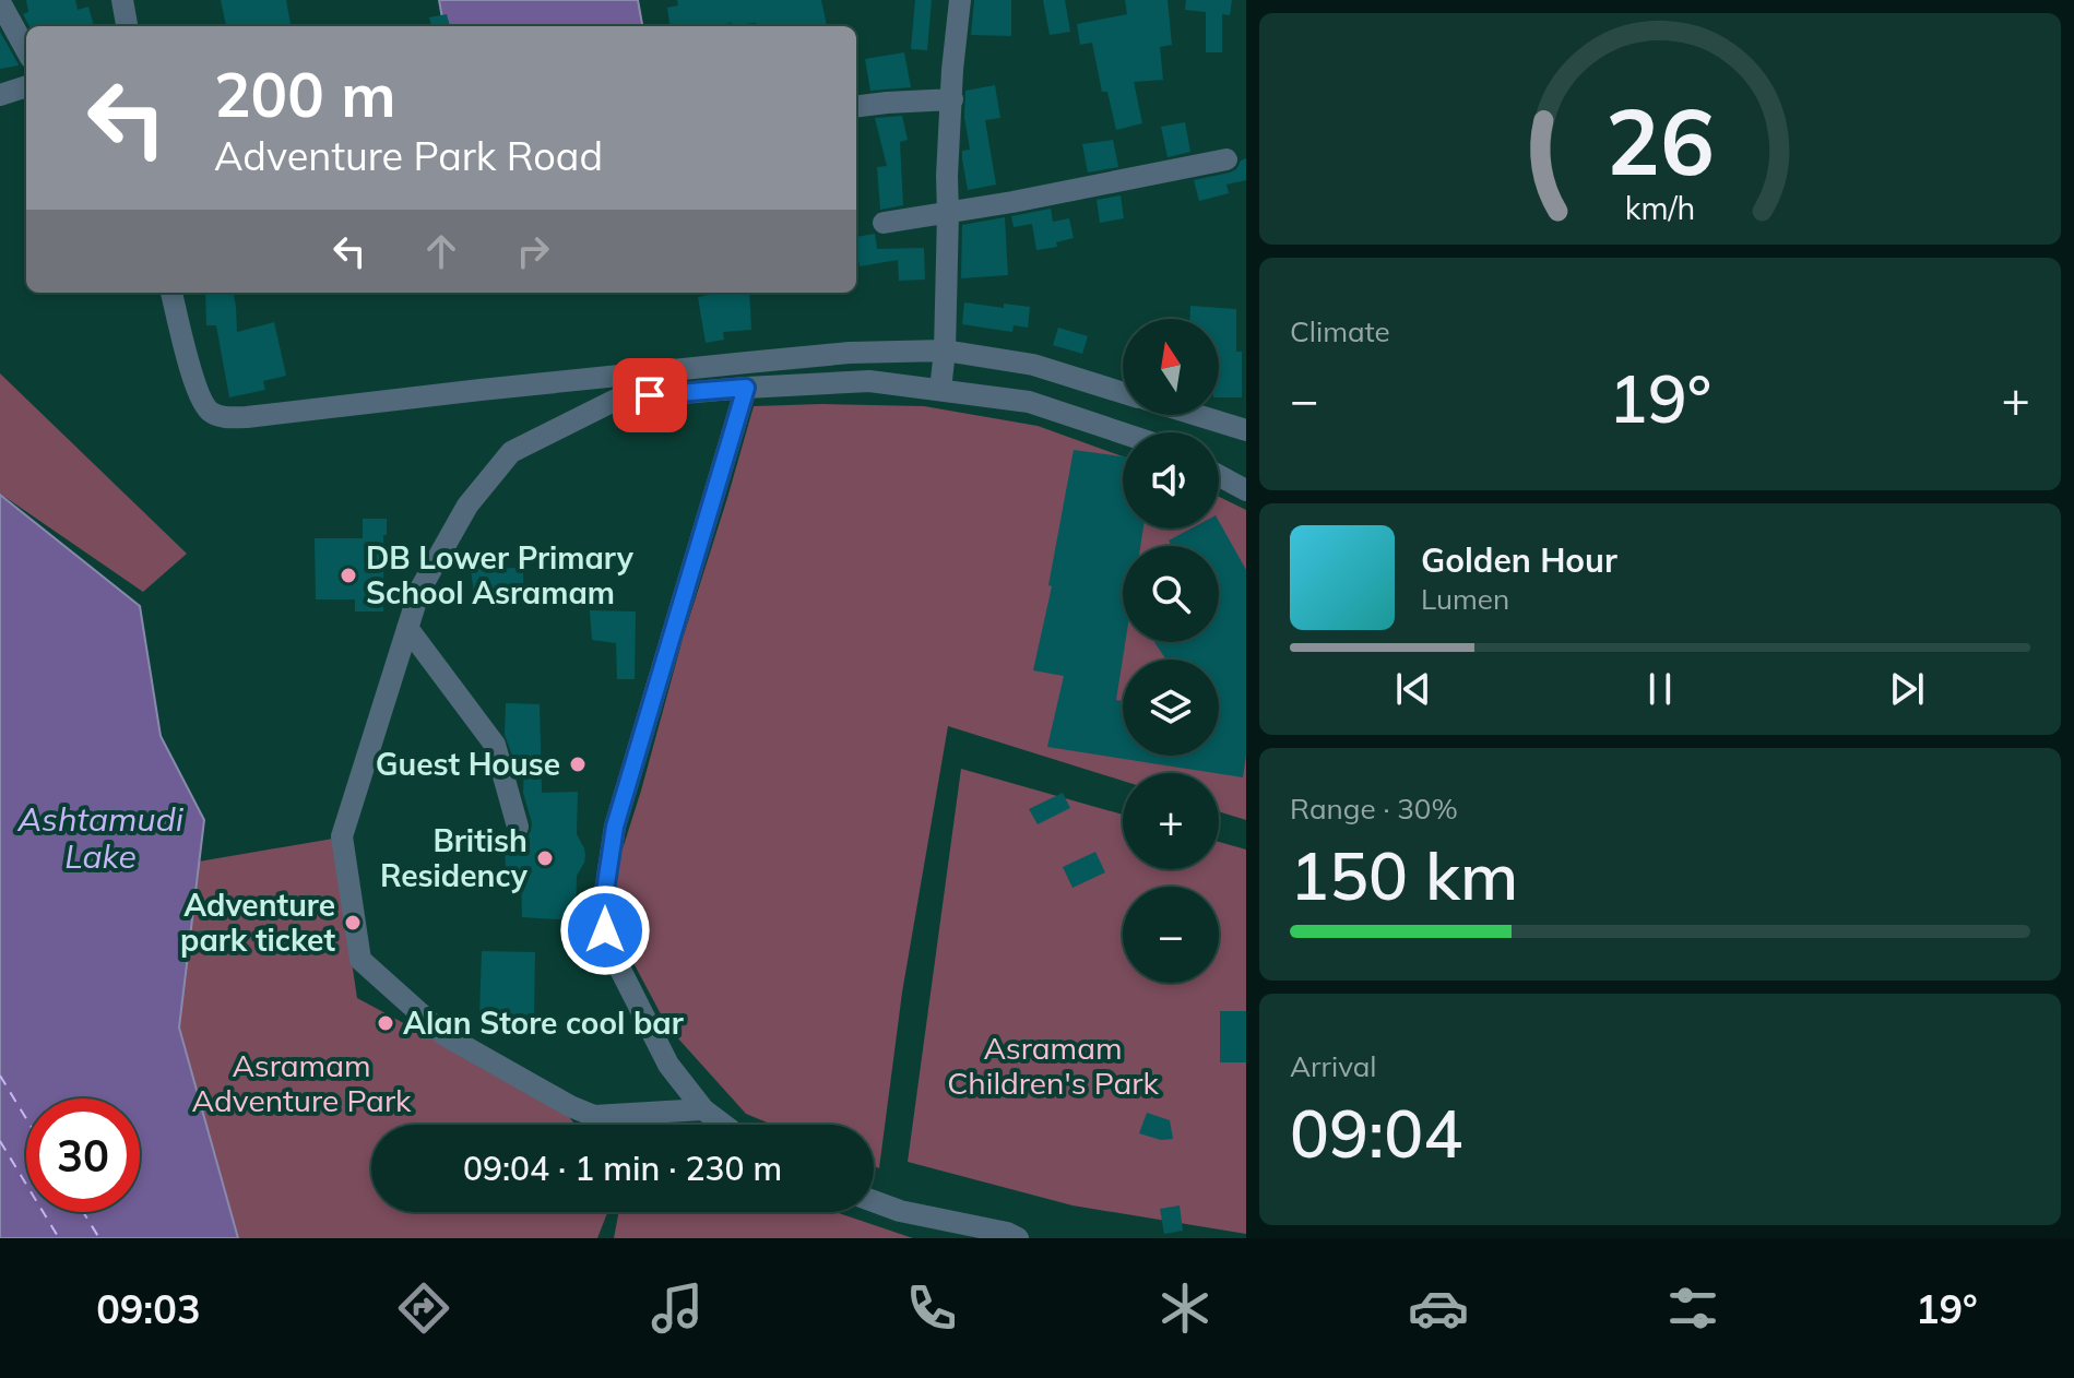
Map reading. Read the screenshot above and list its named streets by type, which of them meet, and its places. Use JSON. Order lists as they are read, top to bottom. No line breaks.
{"water":["Ashtamudi Lake"],"parks":["Asramam Children's Park","Asramam Adventure Park"],"places":["DB Lower Primary School Asramam","Guest House","British Residency","Adventure park ticket","Alan Store cool bar"],"north":"top","page":{"turn":["200 m","Adventure Park Road"],"tile":["Climate",["Range · 30%","150 km"],["Arrival","09:04"]],"map_buttons":["+","−"],"heat":["−","19°","+"],"song":["Golden Hour","Lumen"],"limit":"30","trip":"09:04 · 1 min · 230 m","tabs":["09:03","19°"],"gauge":["26","km/h"]}}
